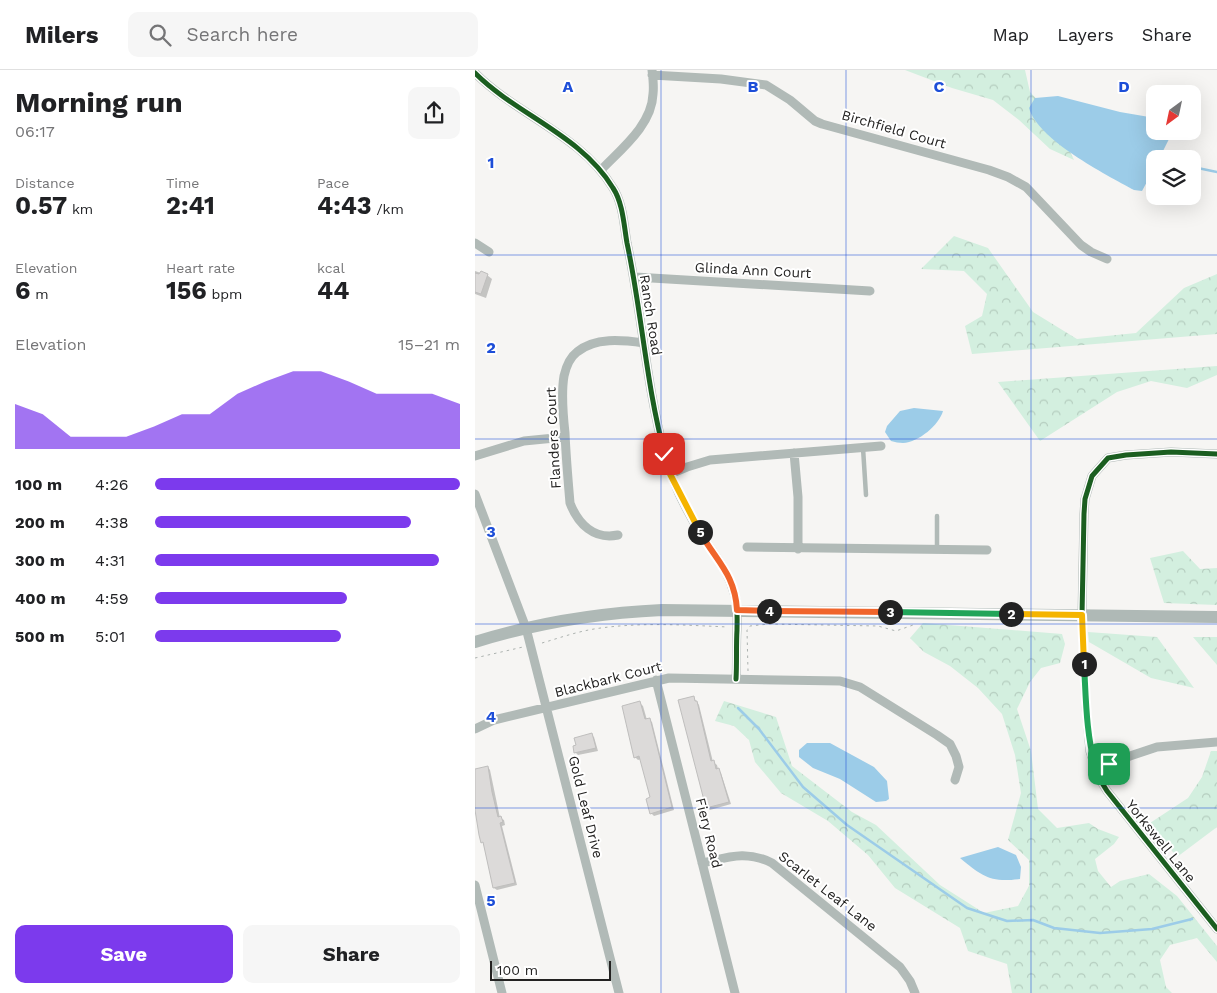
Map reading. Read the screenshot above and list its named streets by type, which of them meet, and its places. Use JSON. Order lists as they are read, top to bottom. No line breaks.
{"streets":{"street":["Birchfield Court","Glinda Ann Court","Ranch Road","Flanders Court","Blackbark Court","Gold Leaf Drive","Fiery Road","Yorkswell Lane","Scarlet Leaf Lane"]},"crossings":[["Glinda Ann Court","Ranch Road"],["Ranch Road","Flanders Court"],["Ranch Road","Blackbark Court"],["Blackbark Court","Gold Leaf Drive"],["Blackbark Court","Fiery Road"],["Fiery Road","Scarlet Leaf Lane"]],"scale_bar":"100 m","north":"bottom left","page":{"header":"Milers","search":"Search here","nav":["Map","Layers","Share"],"heading":["Morning run","06:17"],"stats":[["Distance","0.57 km"],["Time","2:41"],["Pace","4:43 /km"],["Elevation","6 m"],["Heart rate","156 bpm"],["kcal","44"]],"chart":["Elevation","15–21 m"],"list":[{"name":"100 m","note":"4:26"},{"name":"200 m","note":"4:38"},{"name":"300 m","note":"4:31"},{"name":"400 m","note":"4:59"},{"name":"500 m","note":"5:01"}],"pins":["5","4","3","2","1"],"buttons":["Save","Share"],"scale":"100 m"},"grid":{"columns":["A","B","C","D"],"rows":["1","2","3","4","5"]}}
